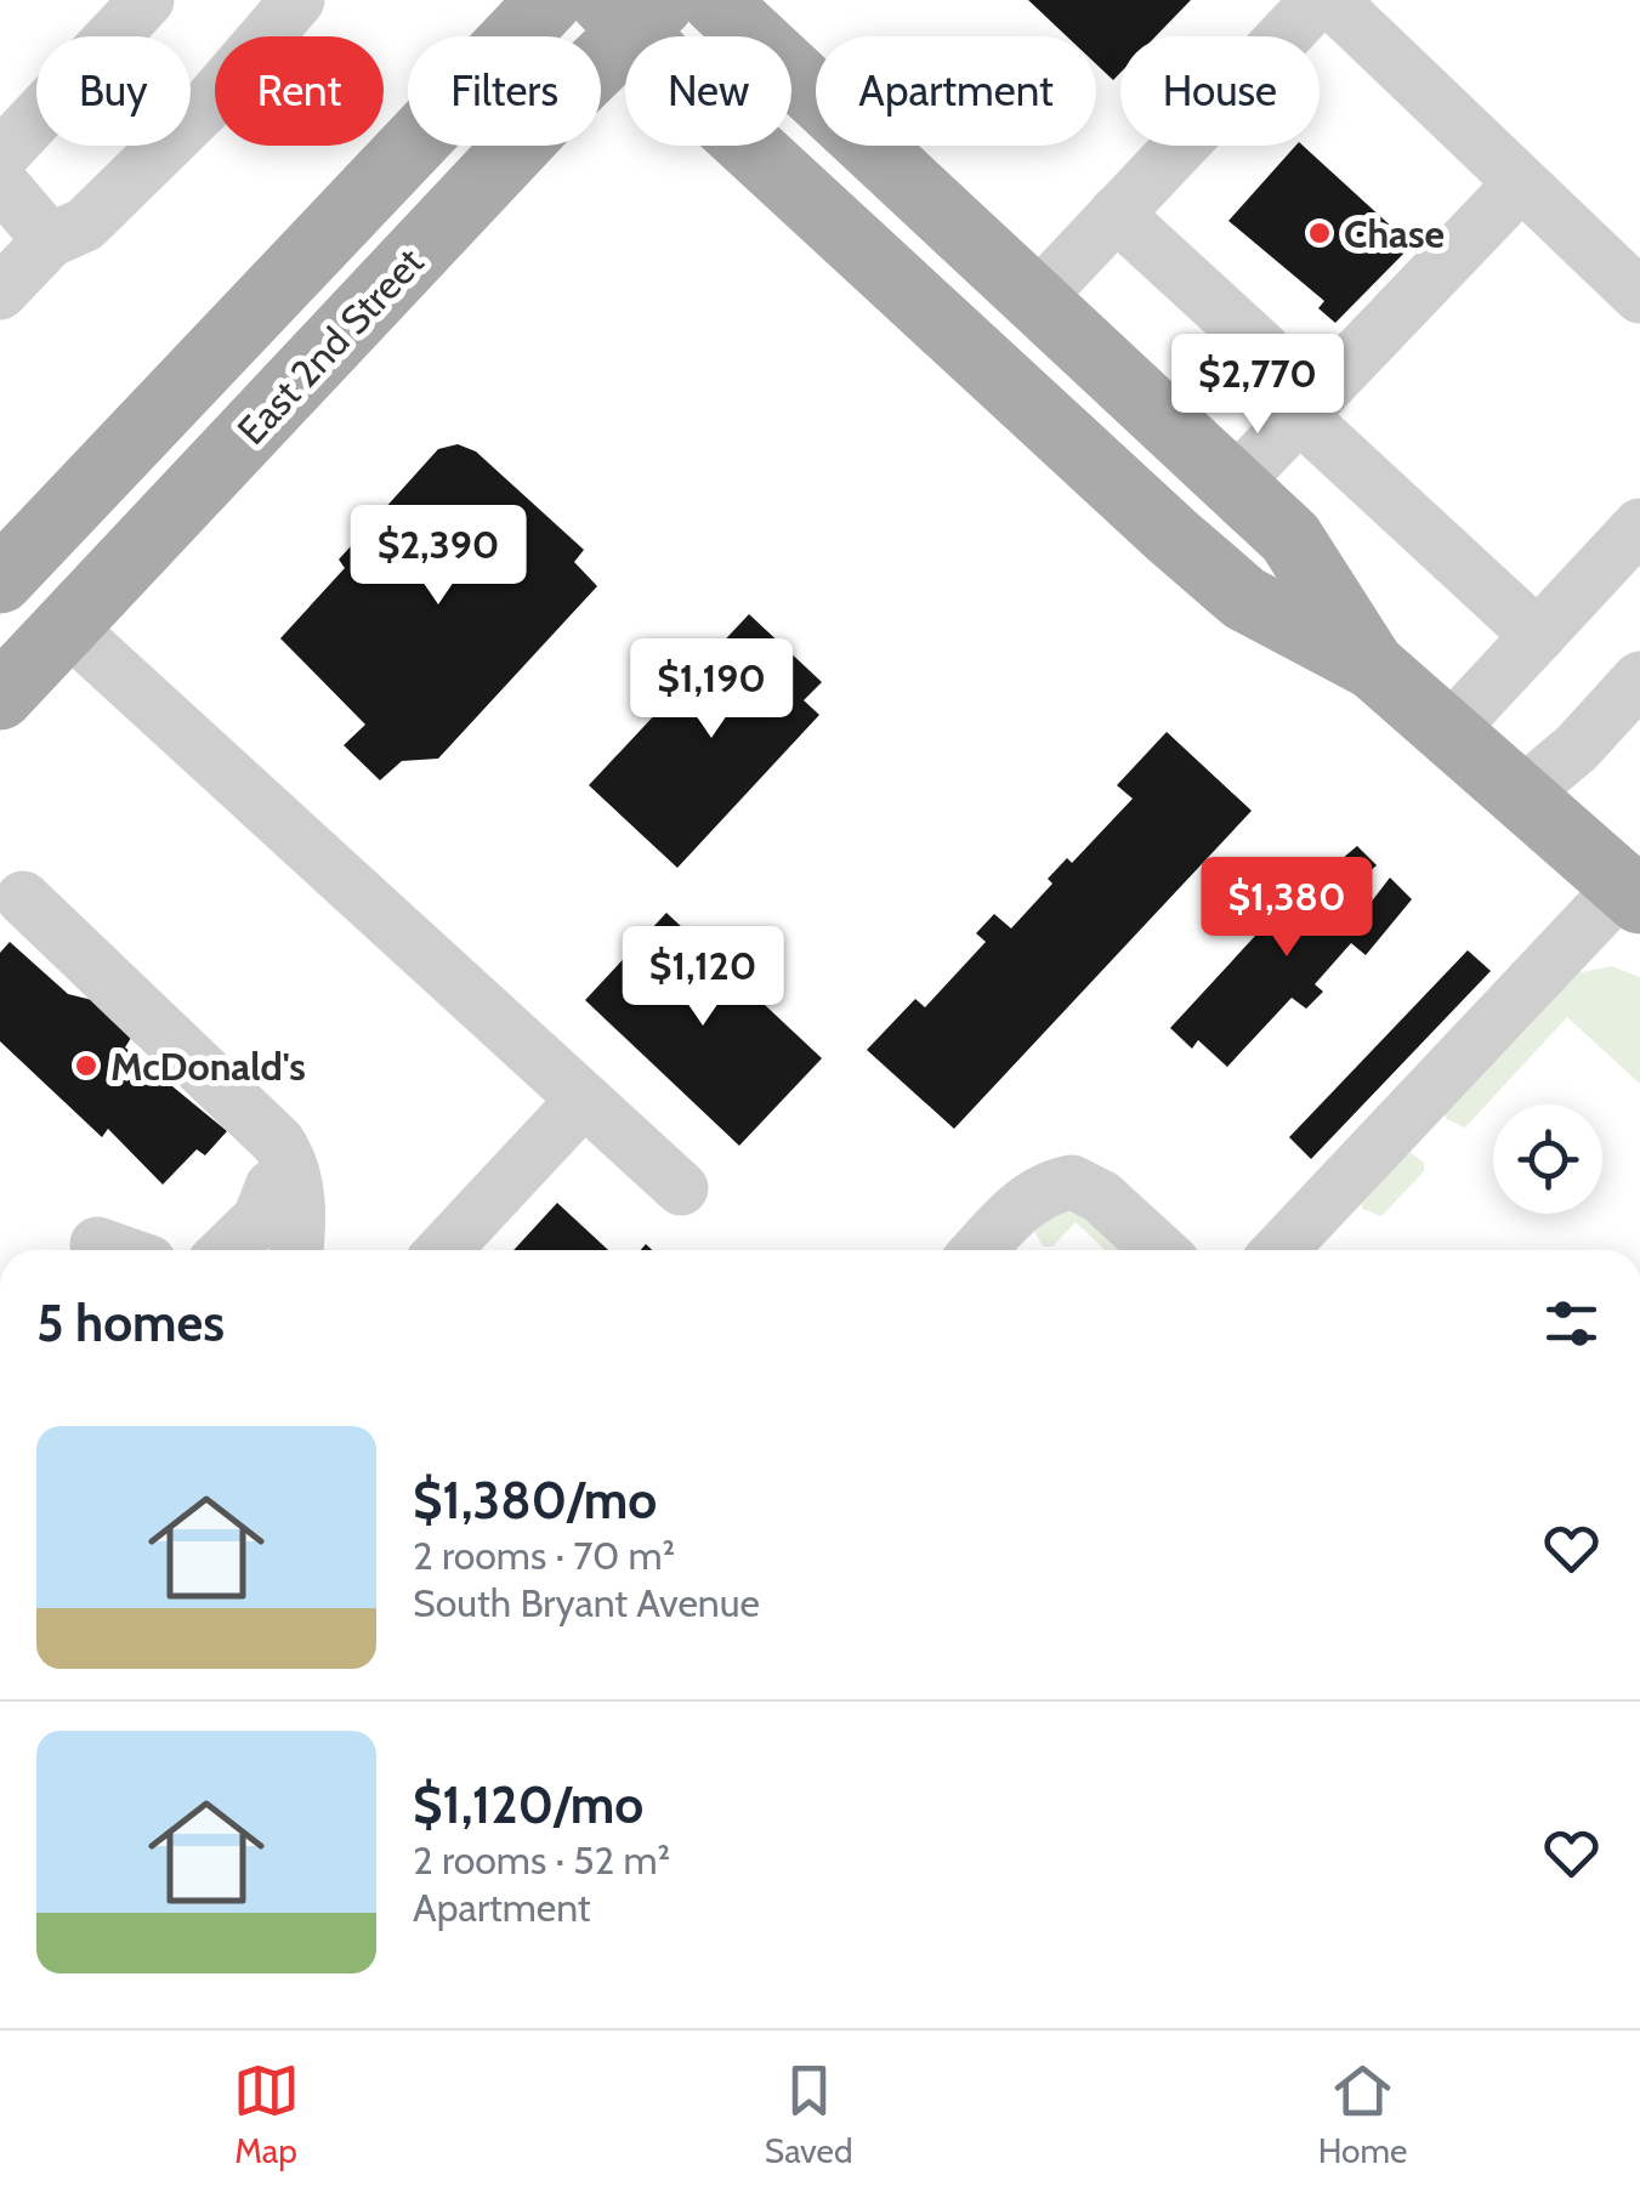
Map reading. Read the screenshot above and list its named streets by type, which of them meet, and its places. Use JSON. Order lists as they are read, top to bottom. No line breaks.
{"streets":{"main road":["East 2nd Street"]},"places":["Chase","McDonald's"],"page":{"chip":["Buy","Rent","Filters","New","Apartment","House"],"price":["$2,770","$2,390","$1,190","$1,380","$1,120"],"heading":"5 homes","list":[{"name":"$1,380/mo","note":"2 rooms · 70 m² · South Bryant Avenue"},{"name":"$1,120/mo","note":"2 rooms · 52 m² · Apartment"}],"tabs":["Map","Saved","Home"]}}
